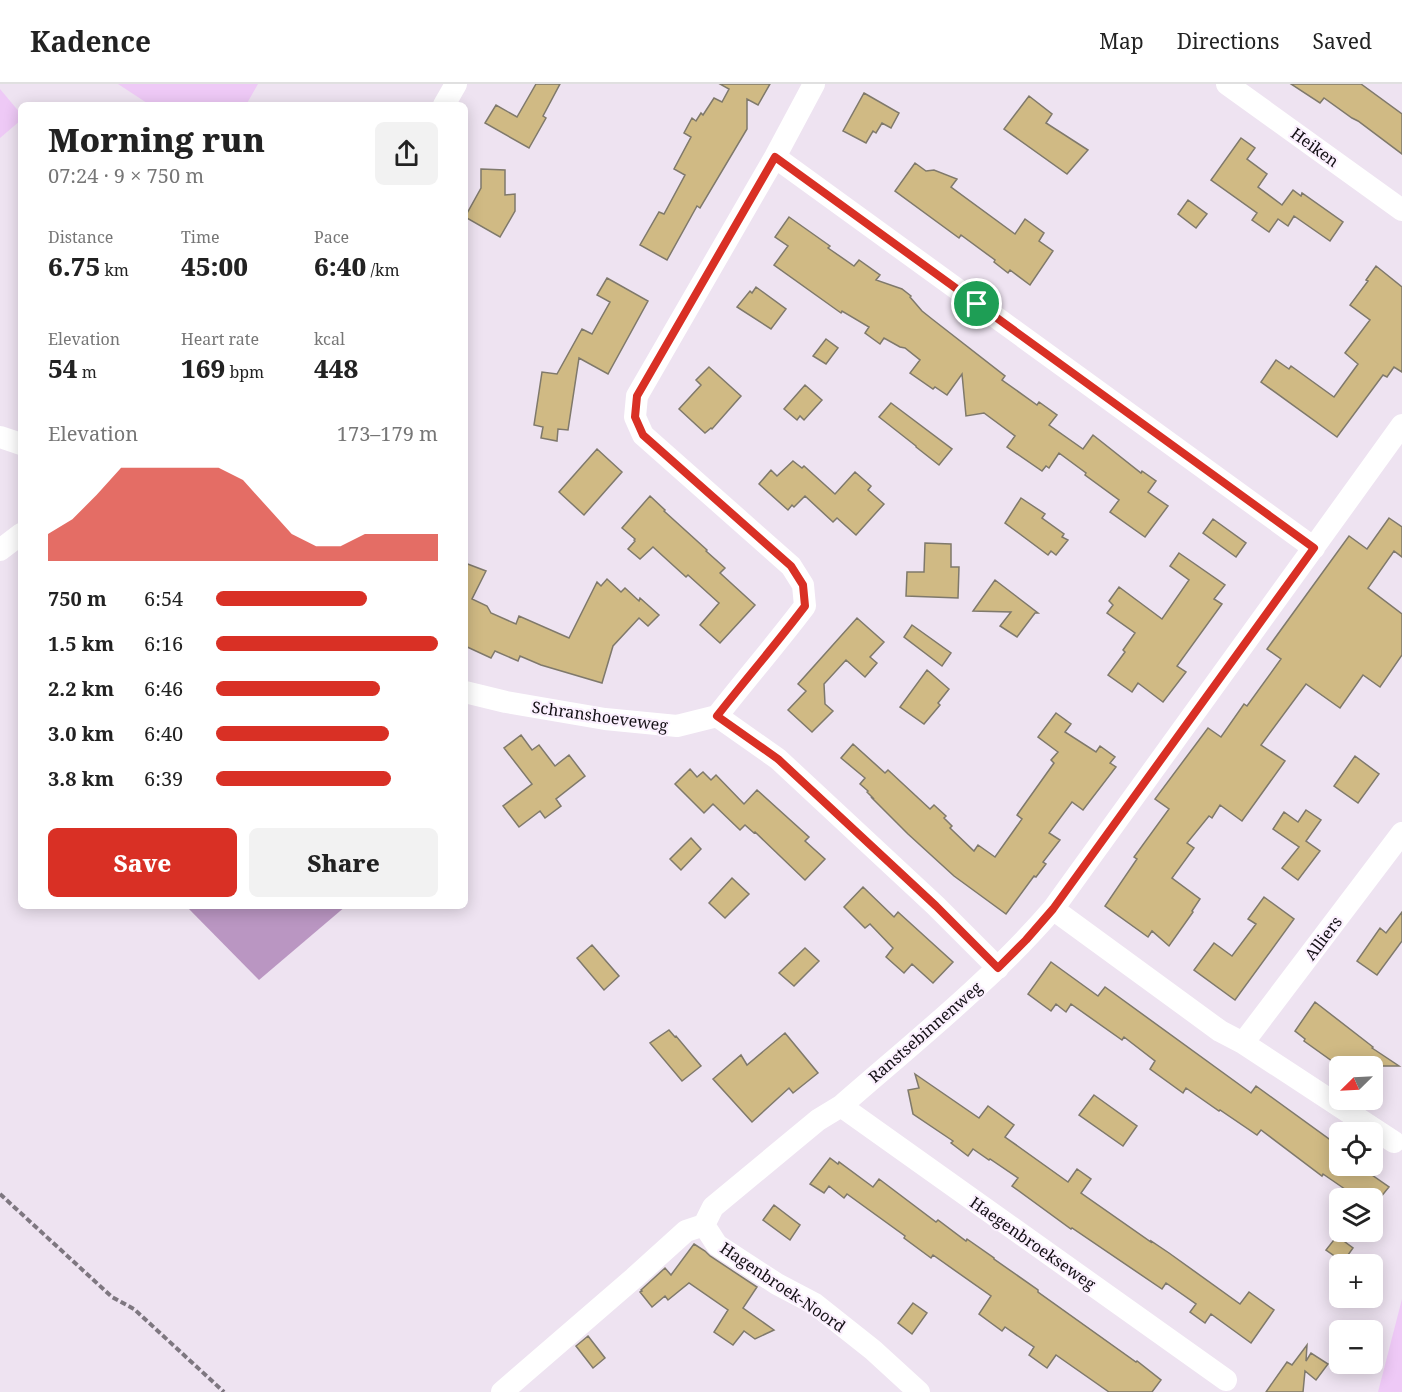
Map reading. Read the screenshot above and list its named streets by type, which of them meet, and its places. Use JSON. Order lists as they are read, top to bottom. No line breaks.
{"streets":{"street":["Heiken","Schranshoeveweg","Alliers","Ranstsebinnenweg","Haegenbroekseweg","Hagenbroek-Noord"]},"crossings":[["Ranstsebinnenweg","Haegenbroekseweg"],["Ranstsebinnenweg","Hagenbroek-Noord"]],"north":"bottom left","page":{"header":"Kadence","nav":["Map","Directions","Saved"],"heading":["Morning run","07:24 · 9 × 750 m"],"stats":[["Distance","6.75 km"],["Time","45:00"],["Pace","6:40 /km"],["Elevation","54 m"],["Heart rate","169 bpm"],["kcal","448"]],"chart":["Elevation","173–179 m"],"list":[{"name":"750 m","note":"6:54"},{"name":"1.5 km","note":"6:16"},{"name":"2.2 km","note":"6:46"},{"name":"3.0 km","note":"6:40"},{"name":"3.8 km","note":"6:39"}],"buttons":["Save","Share"],"map_buttons":["+","−"]}}
